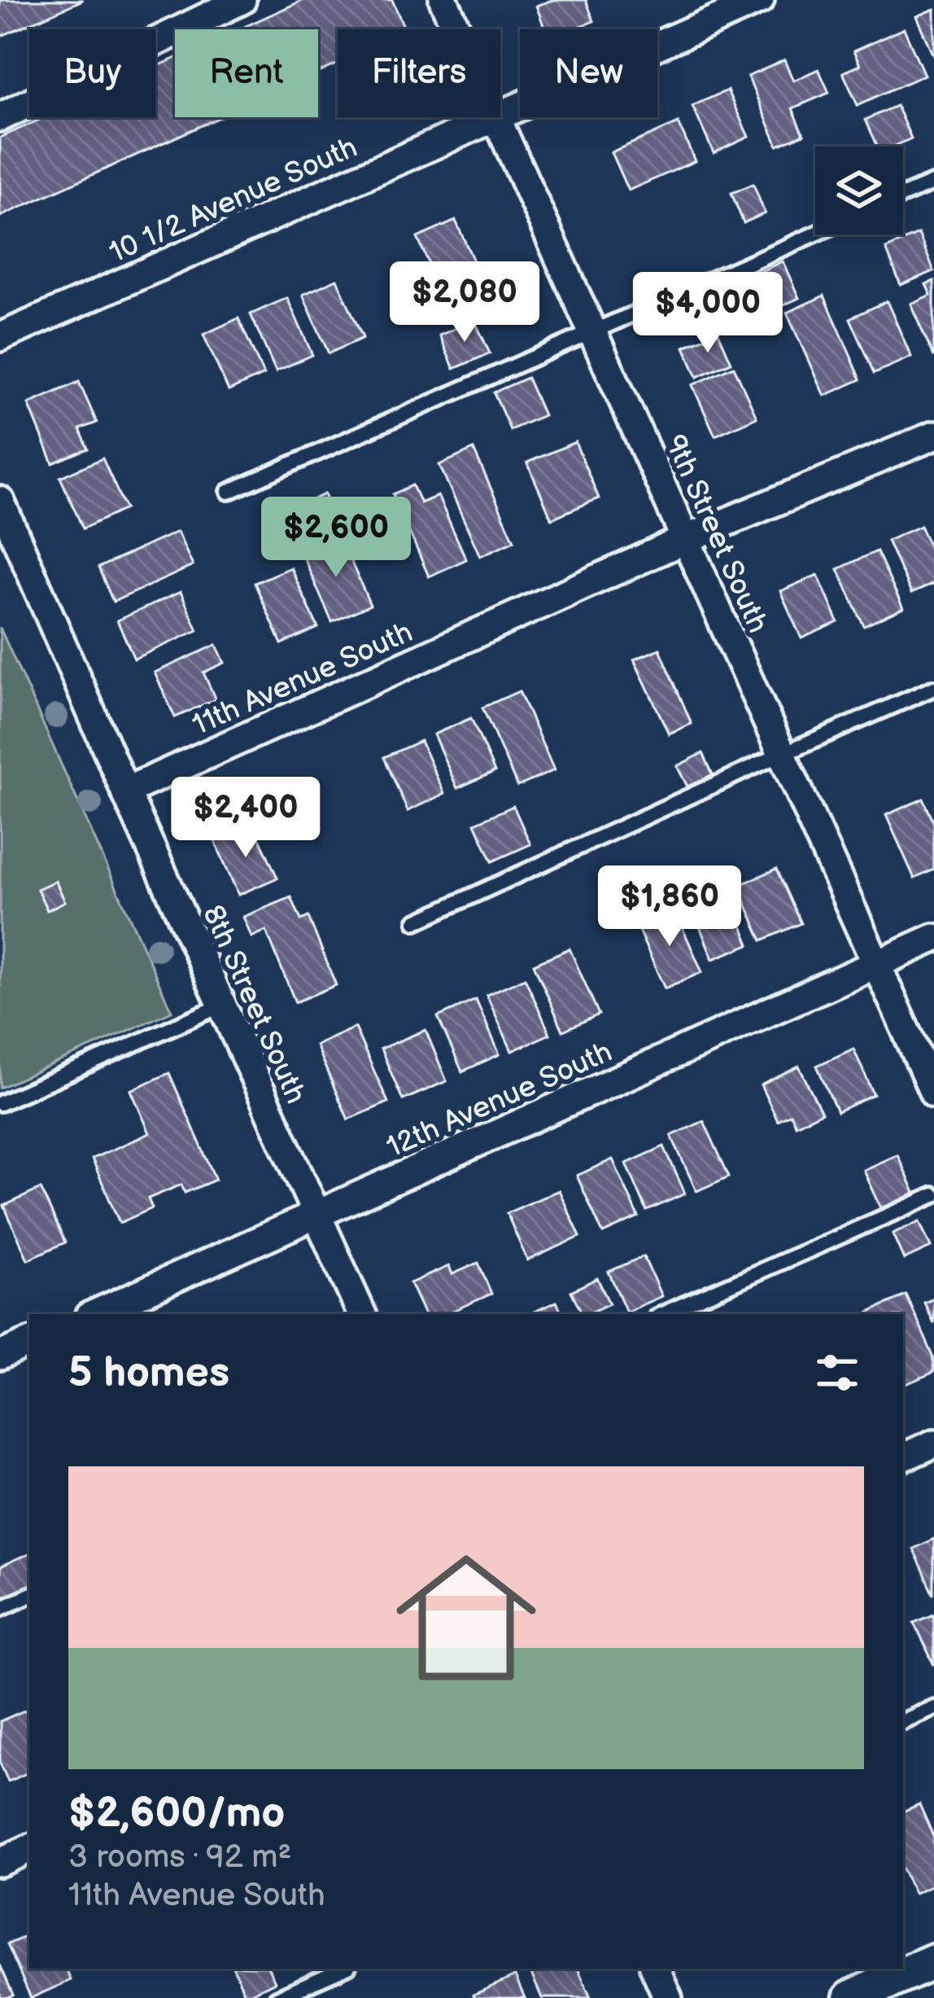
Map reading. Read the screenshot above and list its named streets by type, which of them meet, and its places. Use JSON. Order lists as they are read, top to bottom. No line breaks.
{"streets":{"street":["10 1/2 Avenue South","9th Street South","11th Avenue South","8th Street South","12th Avenue South"]},"crossings":[["9th Street South","11th Avenue South"],["9th Street South","12th Avenue South"],["11th Avenue South","8th Street South"],["8th Street South","12th Avenue South"]],"page":{"chip":["Buy","Rent","Filters","New"],"price":["$2,080","$4,000","$2,600","$2,400","$1,860"],"heading":"5 homes","list":[{"name":"$2,600/mo","note":"3 rooms · 92 m² · 11th Avenue South"}]}}
